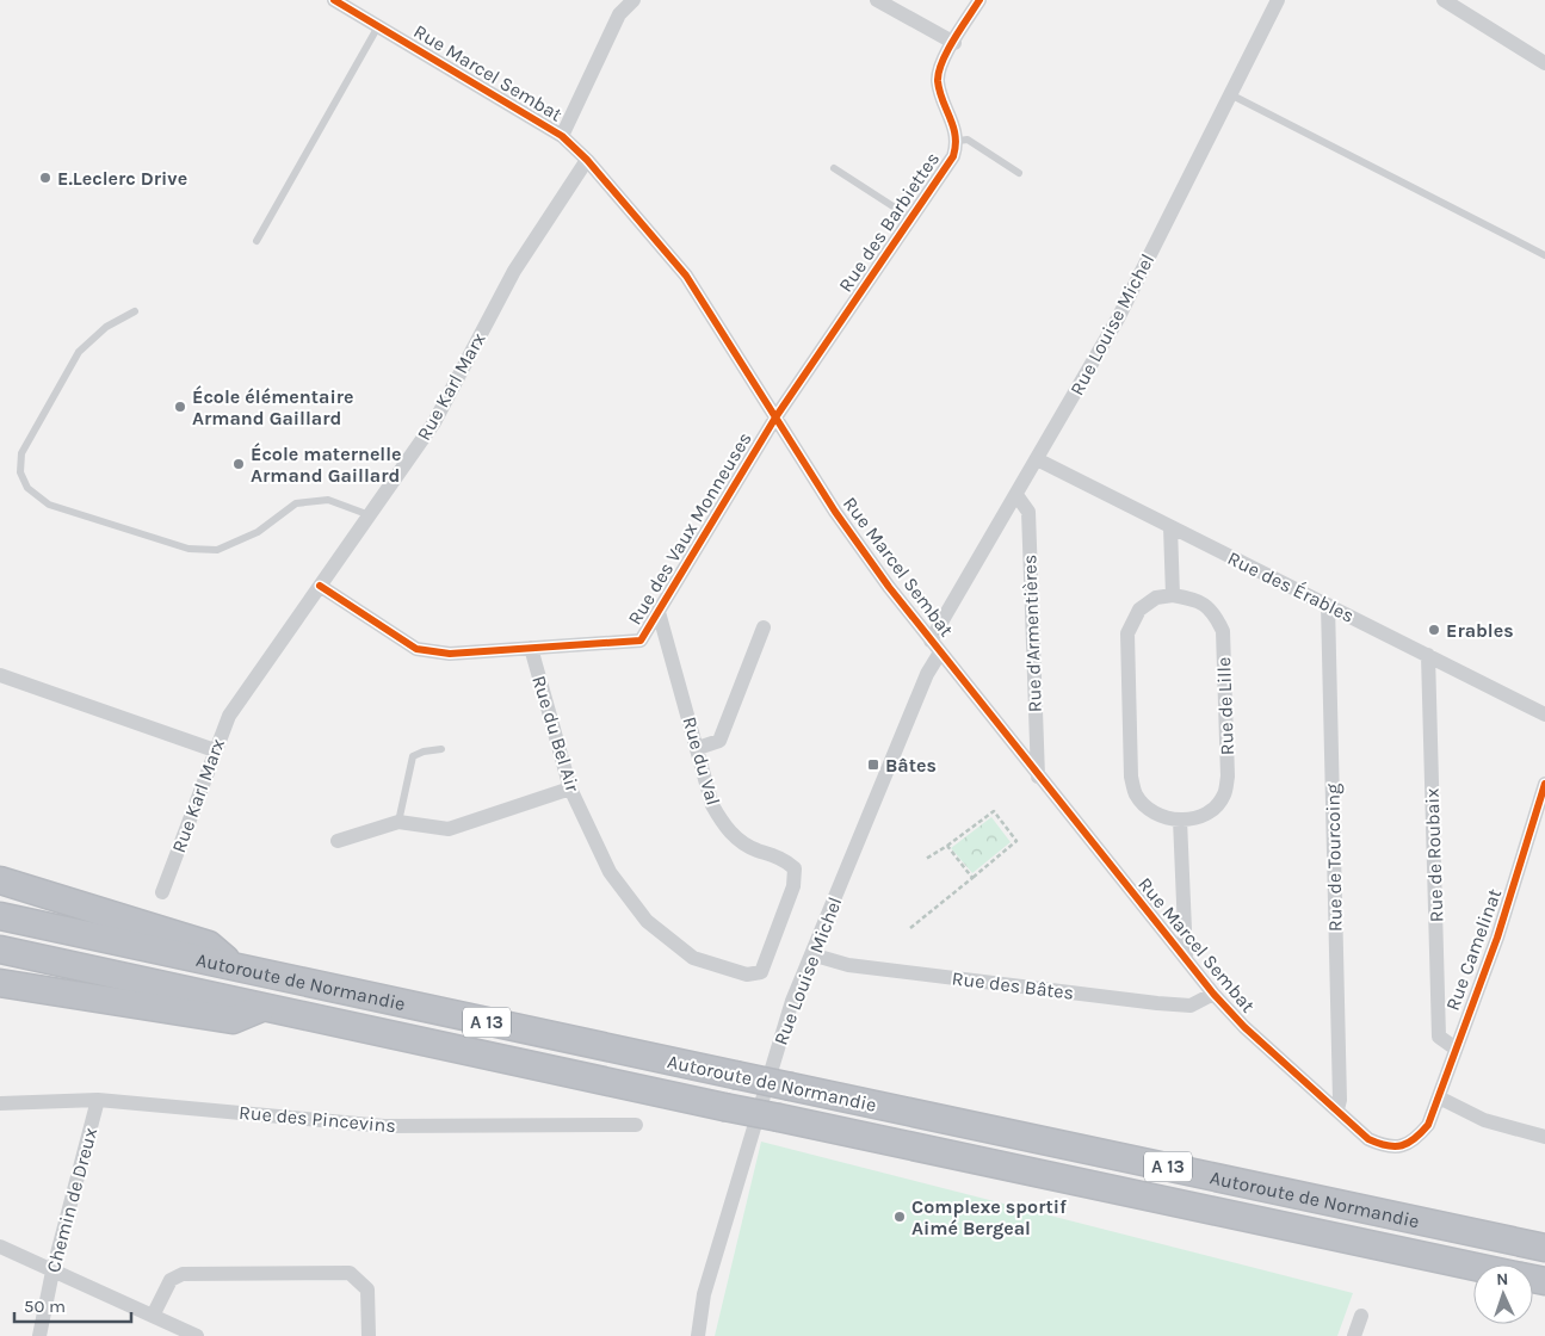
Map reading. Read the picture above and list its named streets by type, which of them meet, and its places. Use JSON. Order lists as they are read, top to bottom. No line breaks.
{"streets":{"highway":["Autoroute de Normandie","A 13"],"street":["Rue Marcel Sembat","Rue des Barbiettes","Rue Louise Michel","Rue Karl Marx","Rue des Vaux Monneuses","Rue des Érables","Rue d'Armentières","Rue de Lille","Rue du Bel Air","Rue du Val","Rue de Roubaix","Rue de Tourcoing","Rue Camelinat","Rue des Bâtes","Rue des Pincevins","Chemin de Dreux"]},"crossings":[["Rue Marcel Sembat","Rue des Barbiettes"],["Rue Marcel Sembat","Rue Louise Michel"],["Rue Marcel Sembat","Rue Karl Marx"],["Rue Marcel Sembat","Rue des Vaux Monneuses"],["Rue Marcel Sembat","Rue d'Armentières"],["Rue Marcel Sembat","Rue de Tourcoing"],["Rue Marcel Sembat","Rue Camelinat"],["Rue Marcel Sembat","Rue des Bâtes"],["Rue des Barbiettes","Rue des Vaux Monneuses"],["Rue Louise Michel","Rue des Érables"],["Rue Louise Michel","Rue d'Armentières"],["Rue Louise Michel","Rue des Bâtes"],["Rue Karl Marx","Rue des Vaux Monneuses"],["Rue des Vaux Monneuses","Rue du Bel Air"],["Rue des Vaux Monneuses","Rue du Val"],["Rue des Érables","Rue de Roubaix"],["Rue des Érables","Rue de Tourcoing"],["Rue du Bel Air","Rue du Val"],["Rue de Roubaix","Rue Camelinat"],["Rue des Pincevins","Chemin de Dreux"]],"places":{"other":["E.Leclerc Drive","École élémentaire Armand Gaillard","École maternelle Armand Gaillard","Erables","Complexe sportif Aimé Bergeal"],"transit":["Bâtes"]},"scale_bar":"50 m","north":"top"}
